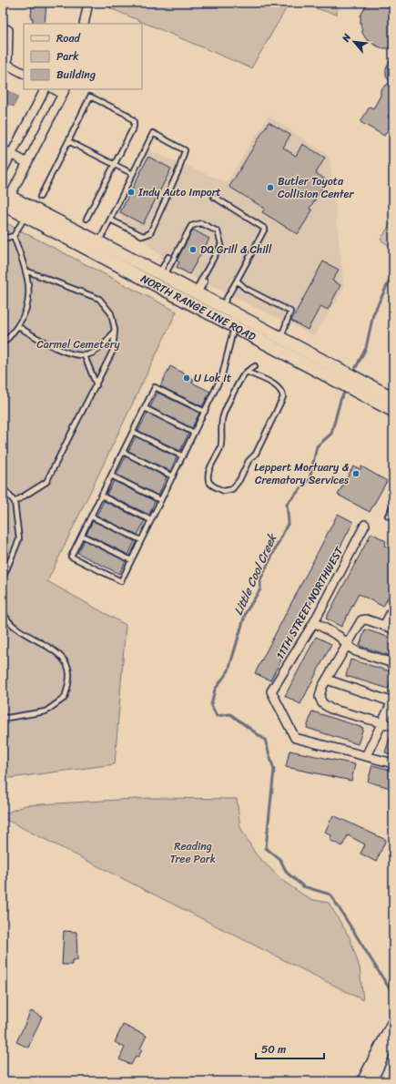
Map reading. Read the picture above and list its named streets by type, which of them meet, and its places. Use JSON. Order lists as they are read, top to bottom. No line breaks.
{"streets":{"main road":["NORTH RANGE LINE ROAD"],"street":["11TH STREET NORTHWEST"]},"water":["Little Cool Creek"],"parks":["Carmel Cemetery","Reading Tree Park"],"places":["Butler Toyota Collision Center","Indy Auto Import","DQ Grill & Chill","U Lok It","Leppert Mortuary & Crematory Services"],"legend":["Road","Park","Building"],"scale_bar":"50 m","north":"top left"}
